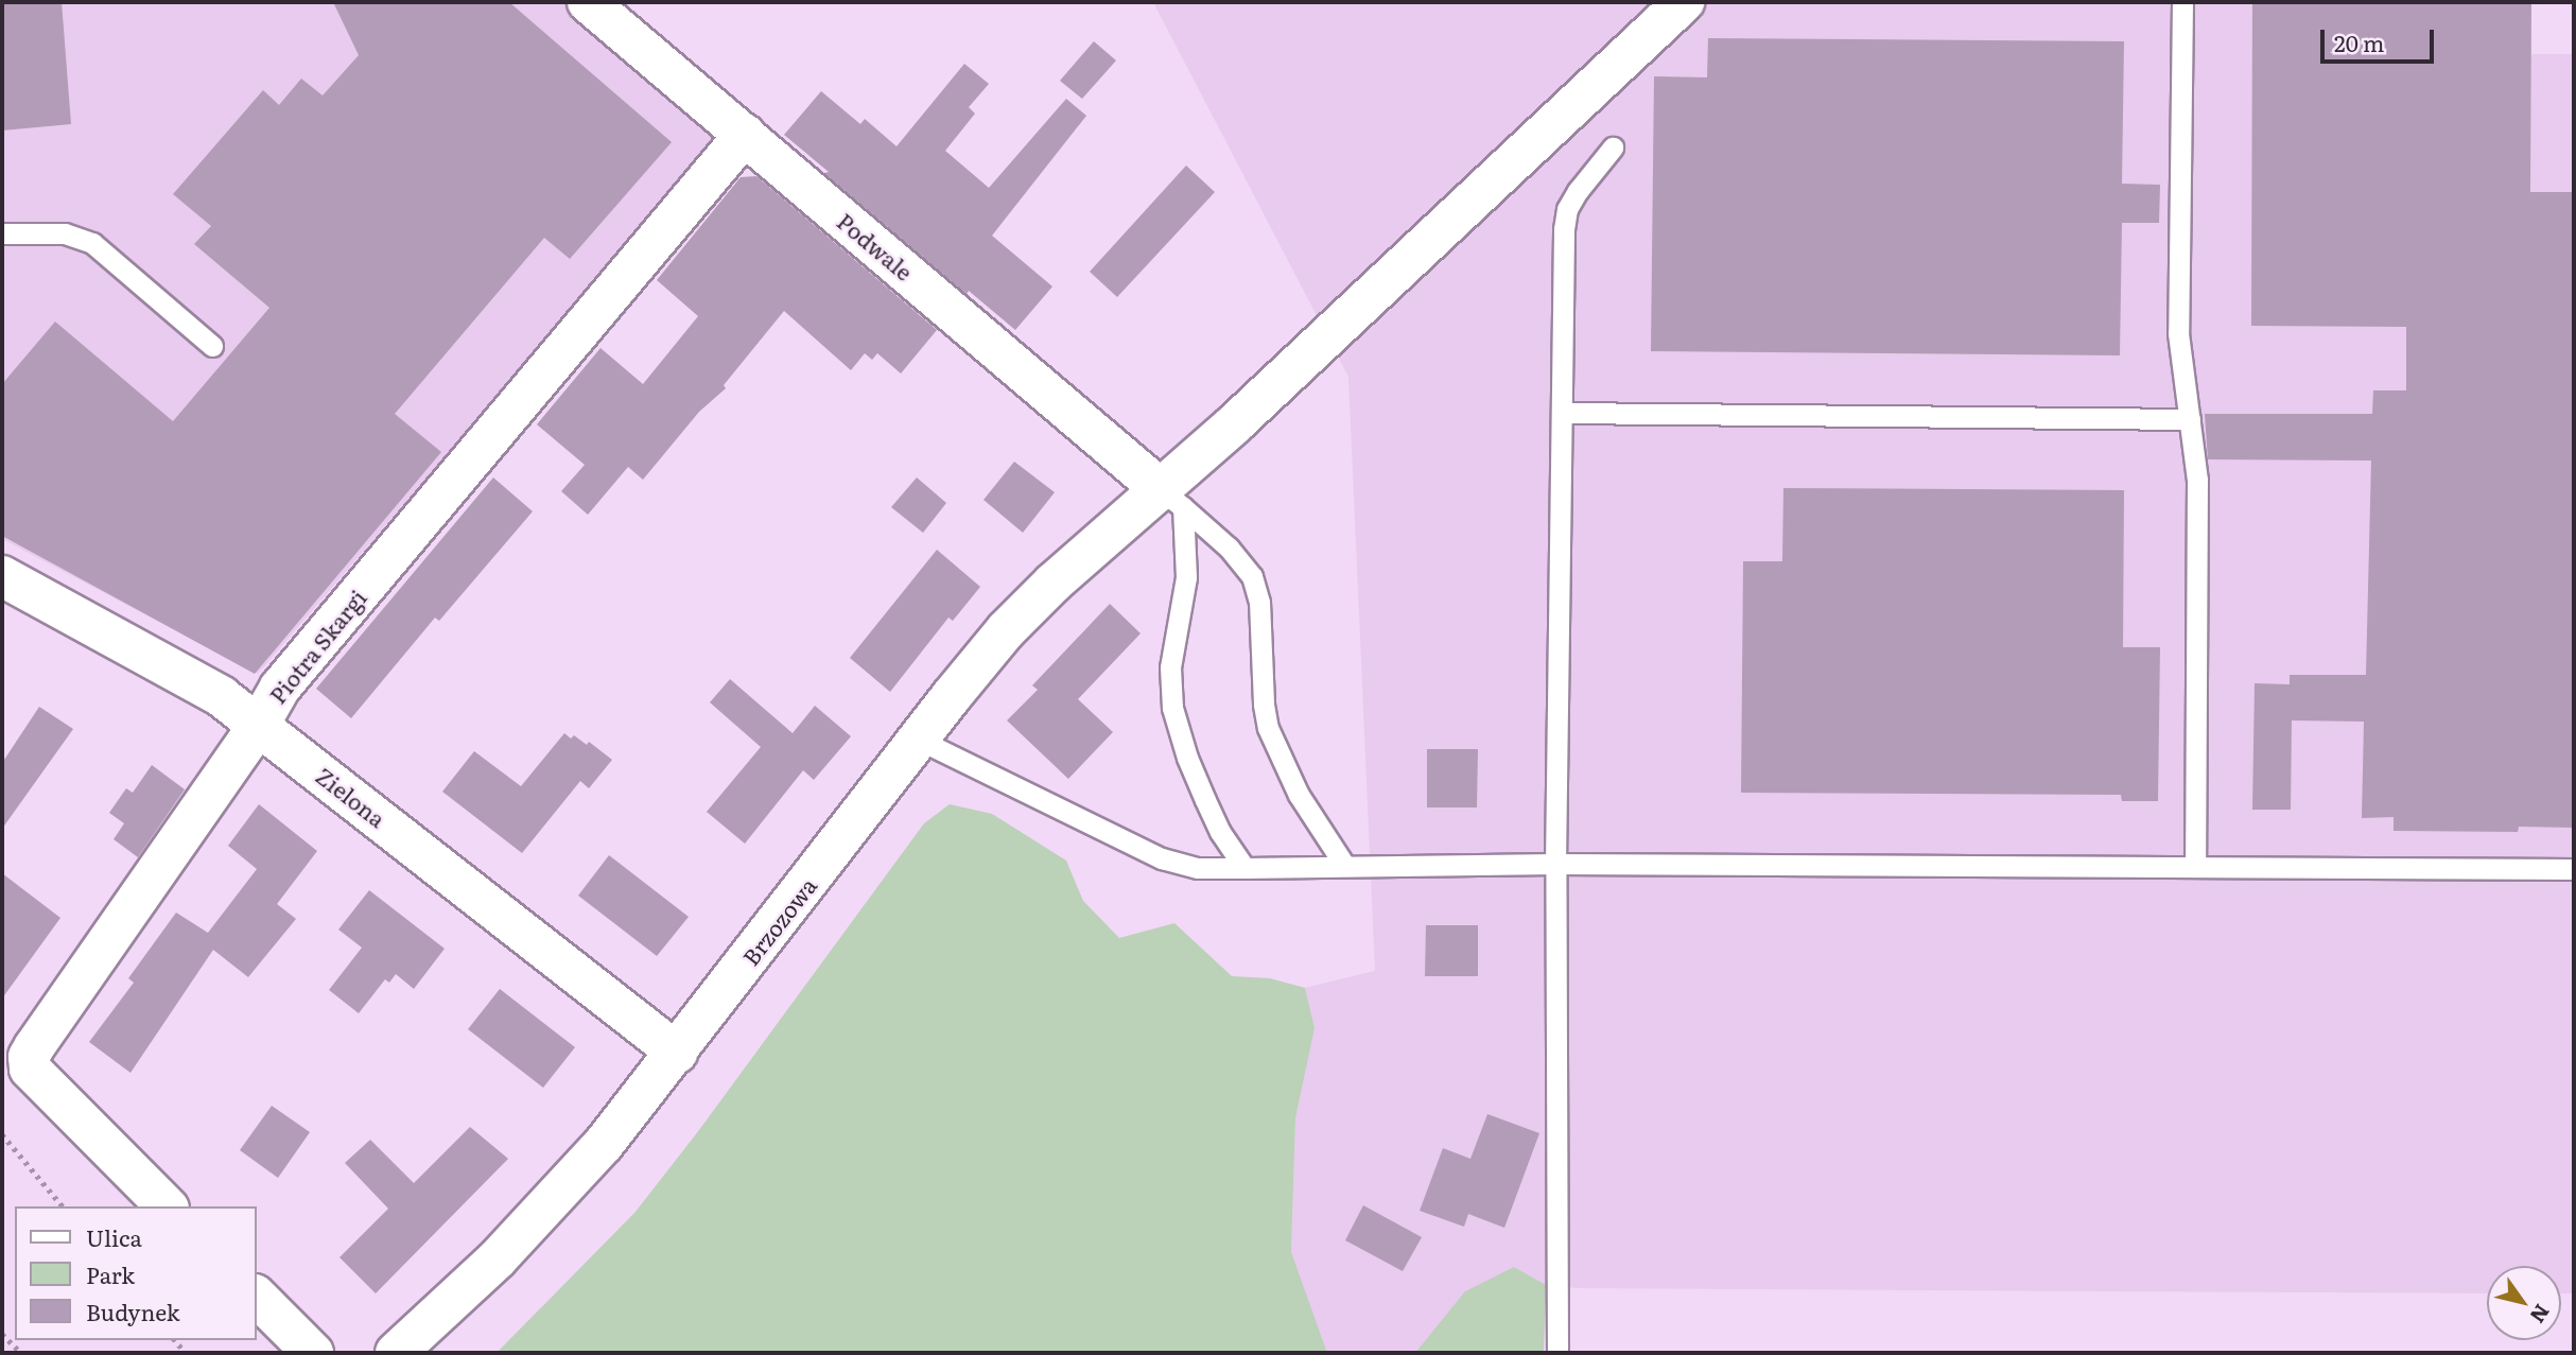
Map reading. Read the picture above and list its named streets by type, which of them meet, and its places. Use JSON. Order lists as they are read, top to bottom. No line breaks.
{"streets":{"street":["Podwale","Piotra Skargi","Zielona","Brzozowa"]},"crossings":[["Podwale","Piotra Skargi"],["Podwale","Brzozowa"],["Piotra Skargi","Zielona"],["Zielona","Brzozowa"]],"legend":["Ulica","Park","Budynek"],"scale_bar":"20 m","north":"bottom right"}
